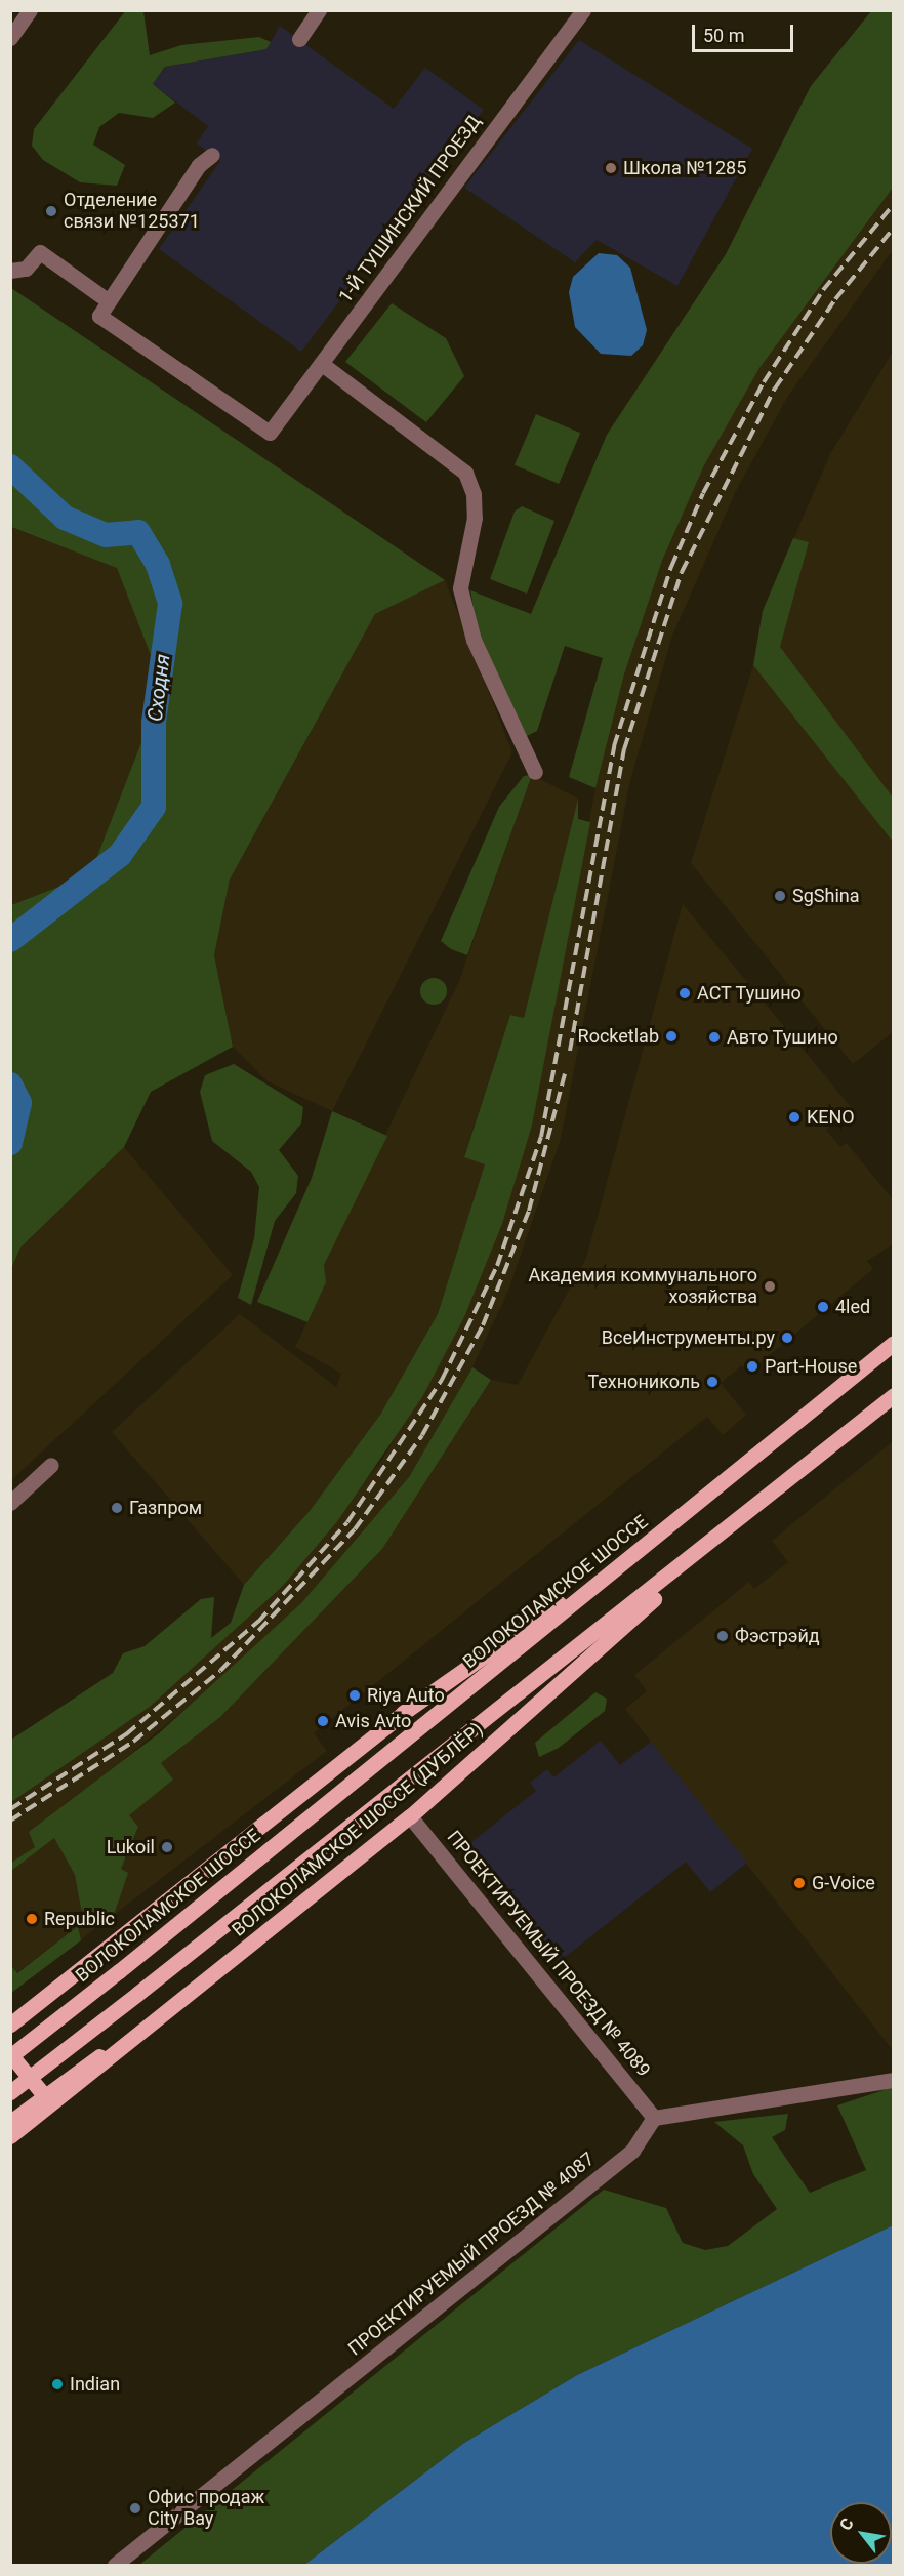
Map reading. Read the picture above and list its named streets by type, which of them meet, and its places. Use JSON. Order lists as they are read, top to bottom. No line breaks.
{"streets":{"main road":["ВОЛОКОЛАМСКОЕ ШОССЕ","ВОЛОКОЛАМСКОЕ ШОССЕ (ДУБЛЁР)"],"street":["1-Й ТУШИНСКИЙ ПРОЕЗД","ПРОЕКТИРУЕМЫЙ ПРОЕЗД № 4089","ПРОЕКТИРУЕМЫЙ ПРОЕЗД № 4087"]},"crossings":[["ВОЛОКОЛАМСКОЕ ШОССЕ (ДУБЛЁР)","ПРОЕКТИРУЕМЫЙ ПРОЕЗД № 4089"],["ПРОЕКТИРУЕМЫЙ ПРОЕЗД № 4089","ПРОЕКТИРУЕМЫЙ ПРОЕЗД № 4087"]],"water":["Сходня"],"places":["Школа №1285","Отделение связи №125371","SgShina","АСТ Тушино","Rocketlab","Авто Тушино","KENO","Академия коммунального хозяйства","4led","ВсеИнструменты.ру","Part-House","Технониколь","Газпром","Фэстрэйд","Riya Auto","Avis Avto","Lukoil","G-Voice","Republic","Indian","Офис продаж City Bay"],"scale_bar":"50 m","north":"top left"}
